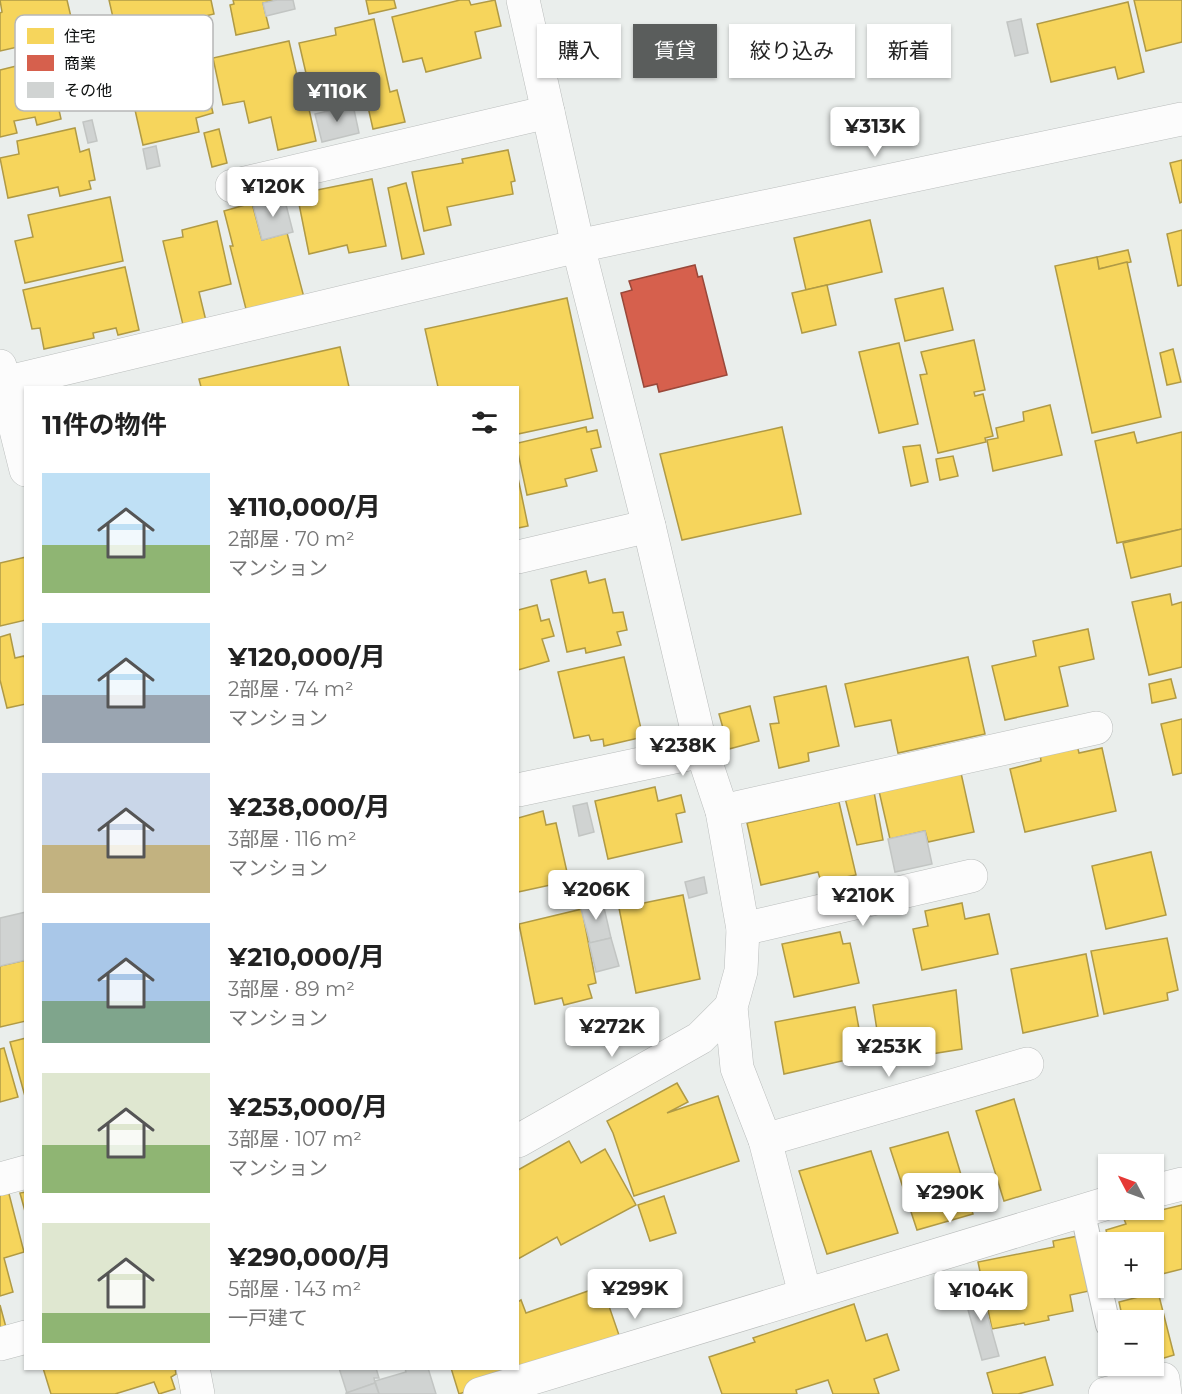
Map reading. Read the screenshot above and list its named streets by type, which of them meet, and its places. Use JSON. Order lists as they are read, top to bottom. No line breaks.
{"legend":["住宅","商業","その他"],"north":"top left","page":{"chip":["購入","賃貸","絞り込み","新着"],"price":["¥110K","¥313K","¥120K","¥238K","¥206K","¥210K","¥272K","¥253K","¥290K","¥299K","¥104K"],"heading":"11件の物件","list":[{"name":"¥110,000/月","note":"2部屋 · 70 m² · マンション"},{"name":"¥120,000/月","note":"2部屋 · 74 m² · マンション"},{"name":"¥238,000/月","note":"3部屋 · 116 m² · マンション"},{"name":"¥210,000/月","note":"3部屋 · 89 m² · マンション"},{"name":"¥253,000/月","note":"3部屋 · 107 m² · マンション"},{"name":"¥290,000/月","note":"5部屋 · 143 m² · 一戸建て"}],"map_buttons":["+","−"]}}
